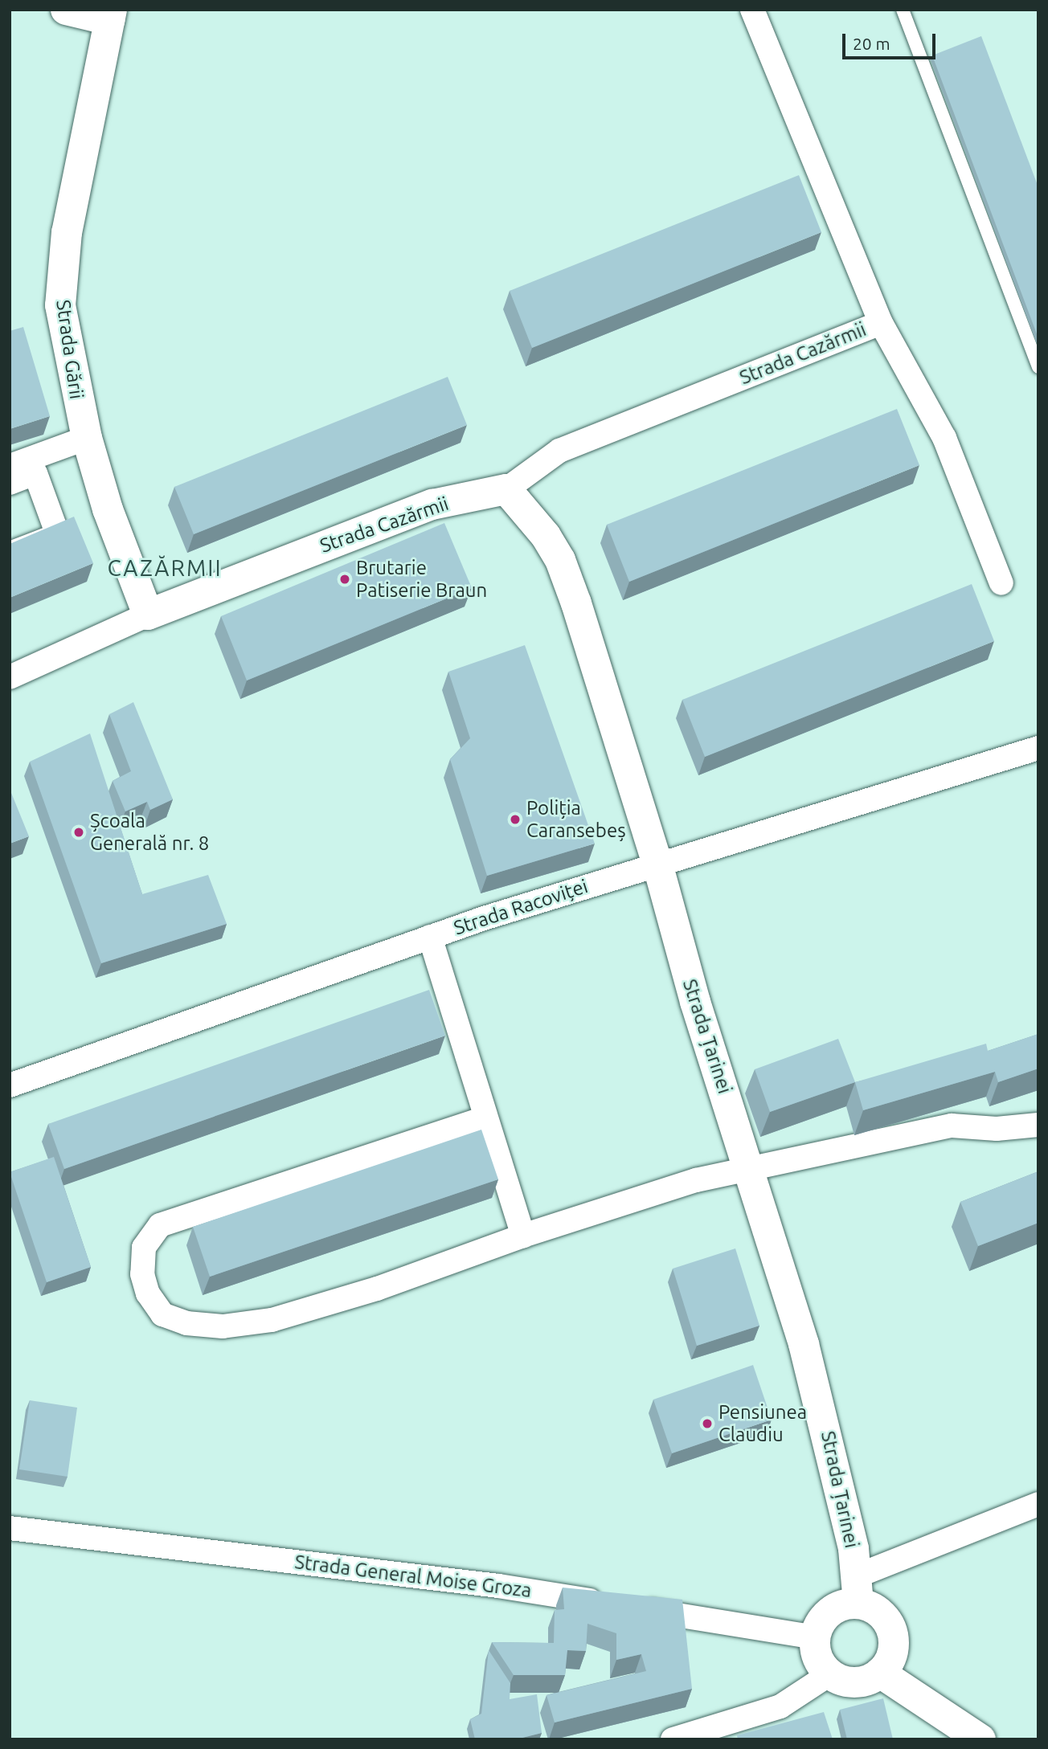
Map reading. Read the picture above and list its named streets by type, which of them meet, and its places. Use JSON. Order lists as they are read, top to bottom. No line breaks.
{"streets":{"street":["Strada Gării","Strada Cazărmii","Strada Racoviței","Strada Țarinei","Strada General Moise Groza"]},"crossings":[["Strada Gării","Strada Cazărmii"],["Strada Cazărmii","Strada Țarinei"],["Strada Racoviței","Strada Țarinei"],["Strada Țarinei","Strada General Moise Groza"]],"districts":["CAZĂRMII"],"places":["Brutarie Patiserie Braun","Poliția Caransebeș","Școala Generală nr. 8","Pensiunea Claudiu"],"scale_bar":"20 m"}
